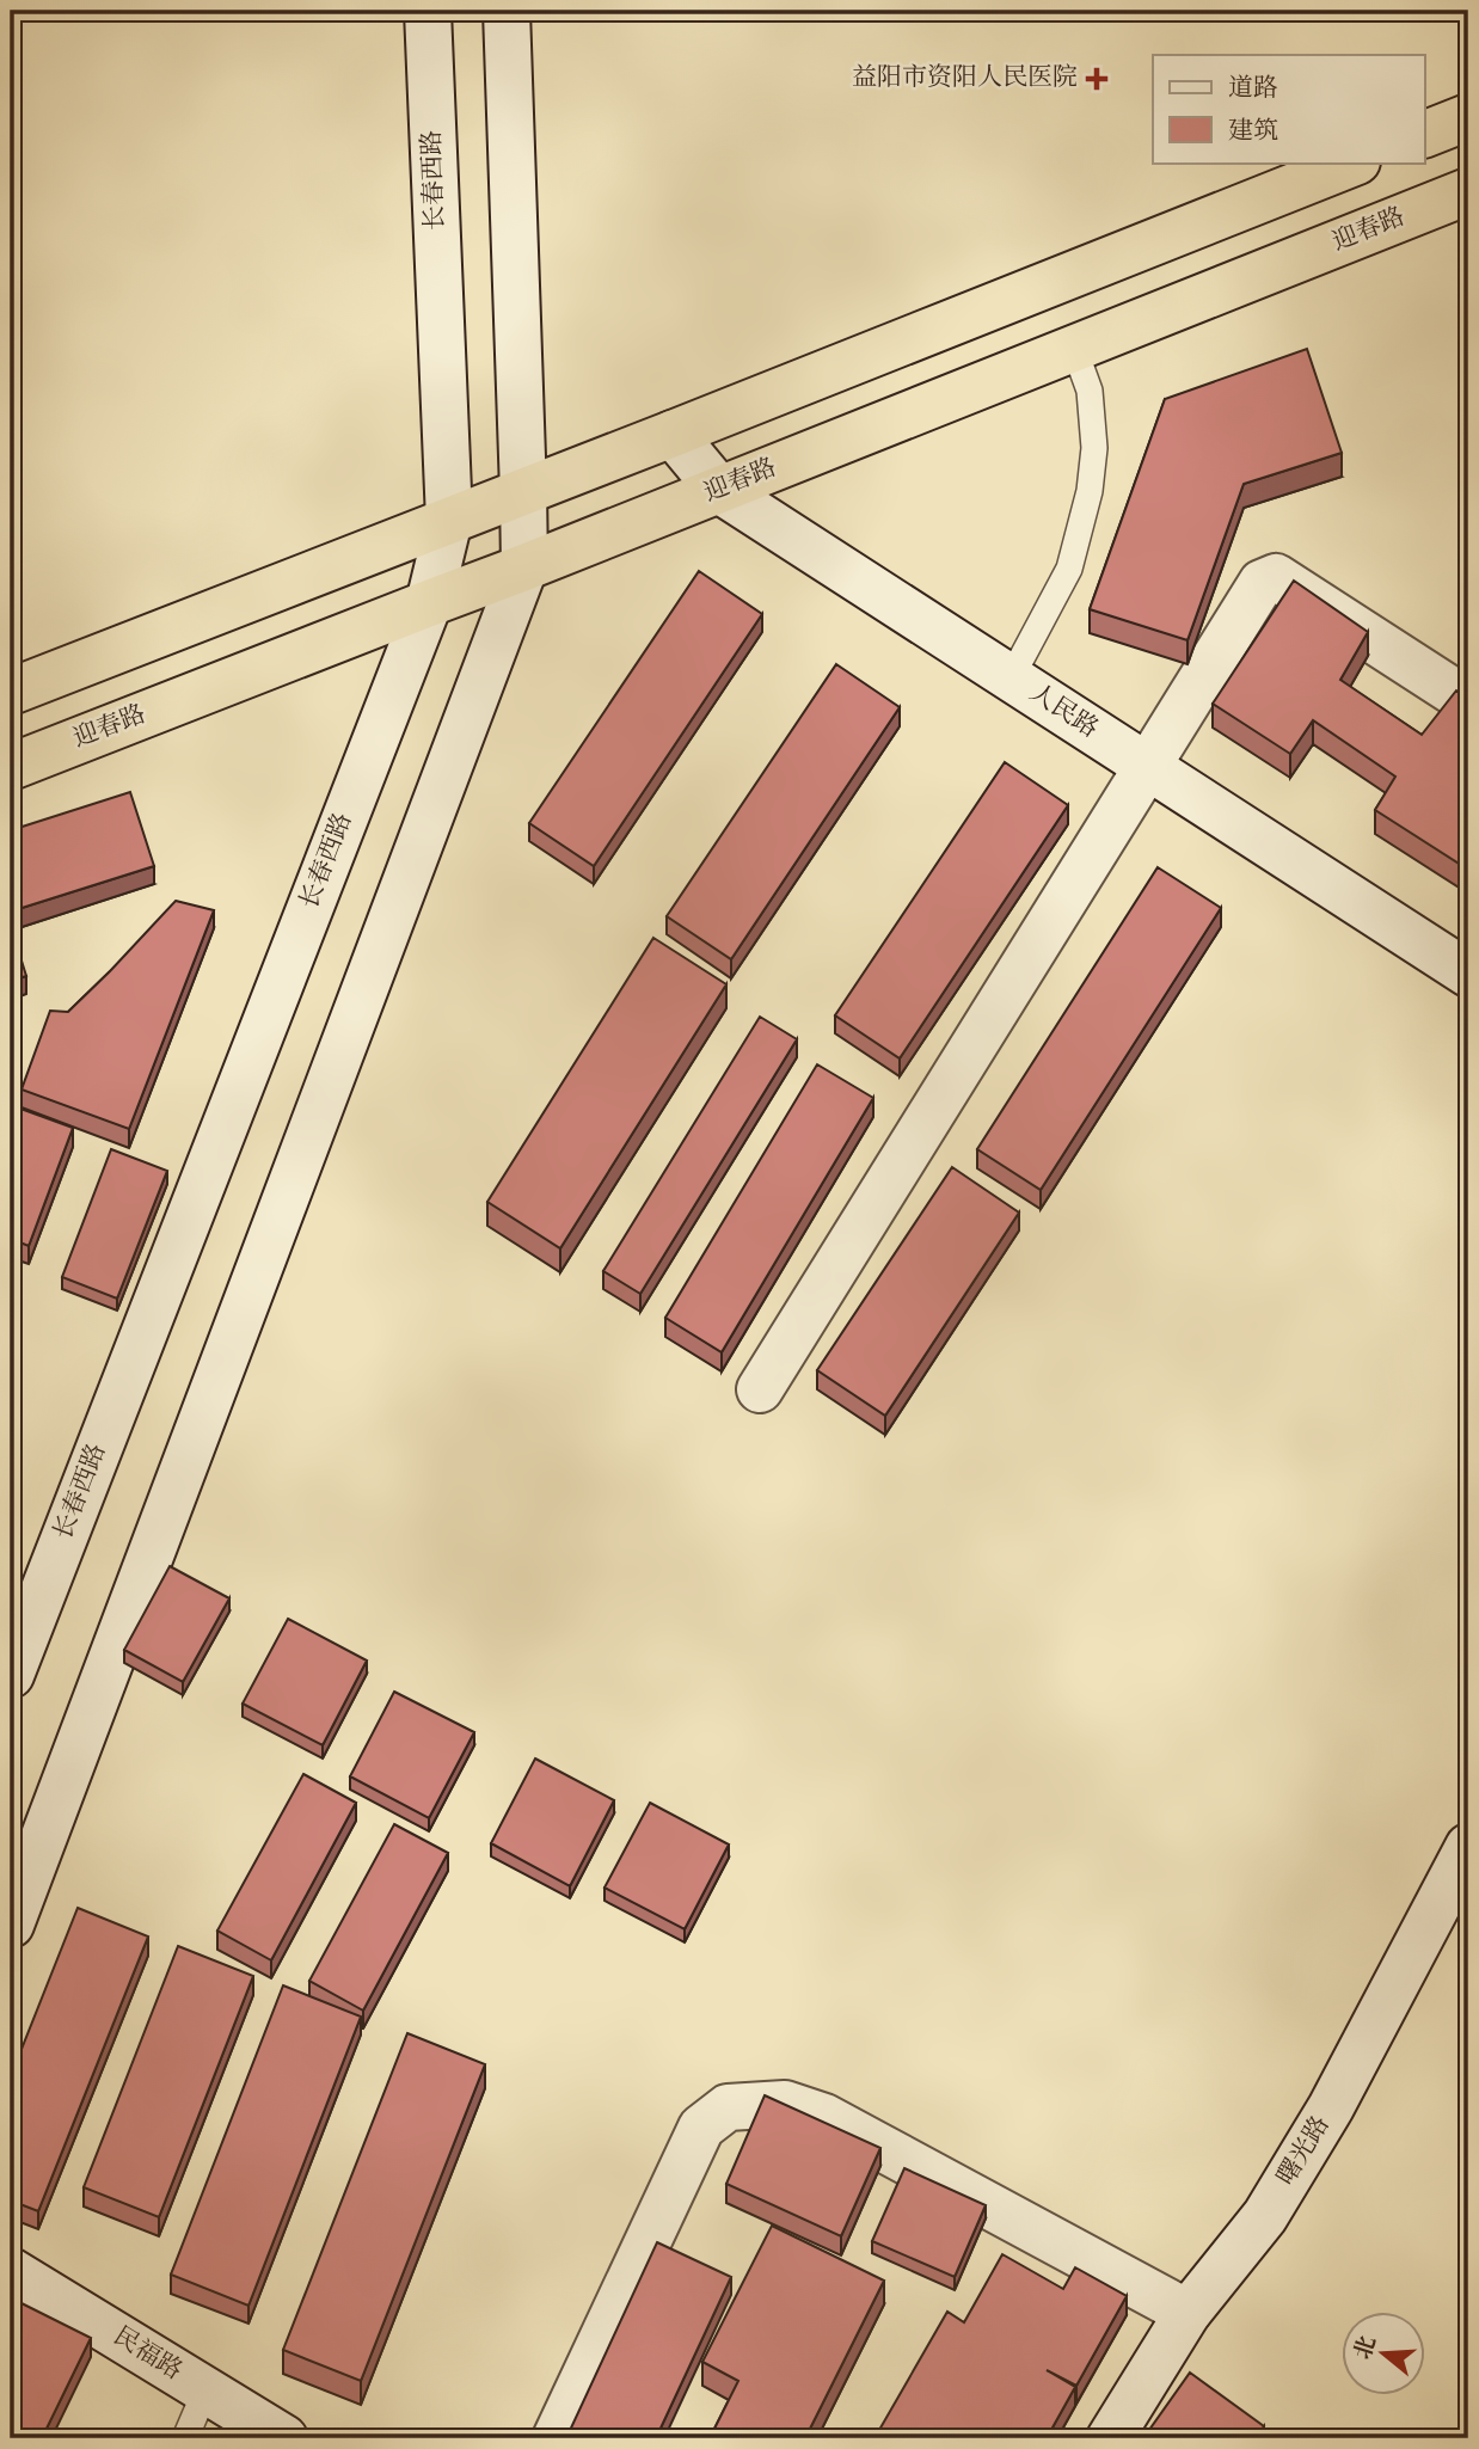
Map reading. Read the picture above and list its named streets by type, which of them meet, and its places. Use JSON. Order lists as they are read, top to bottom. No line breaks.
{"streets":{"highway":["迎春路"],"street":["长春西路","人民路","曙光路","民福路"]},"crossings":[["长春西路","迎春路"],["迎春路","人民路"]],"places":{"health":["益阳市资阳人民医院"]},"legend":["道路","建筑"],"north":"left"}
